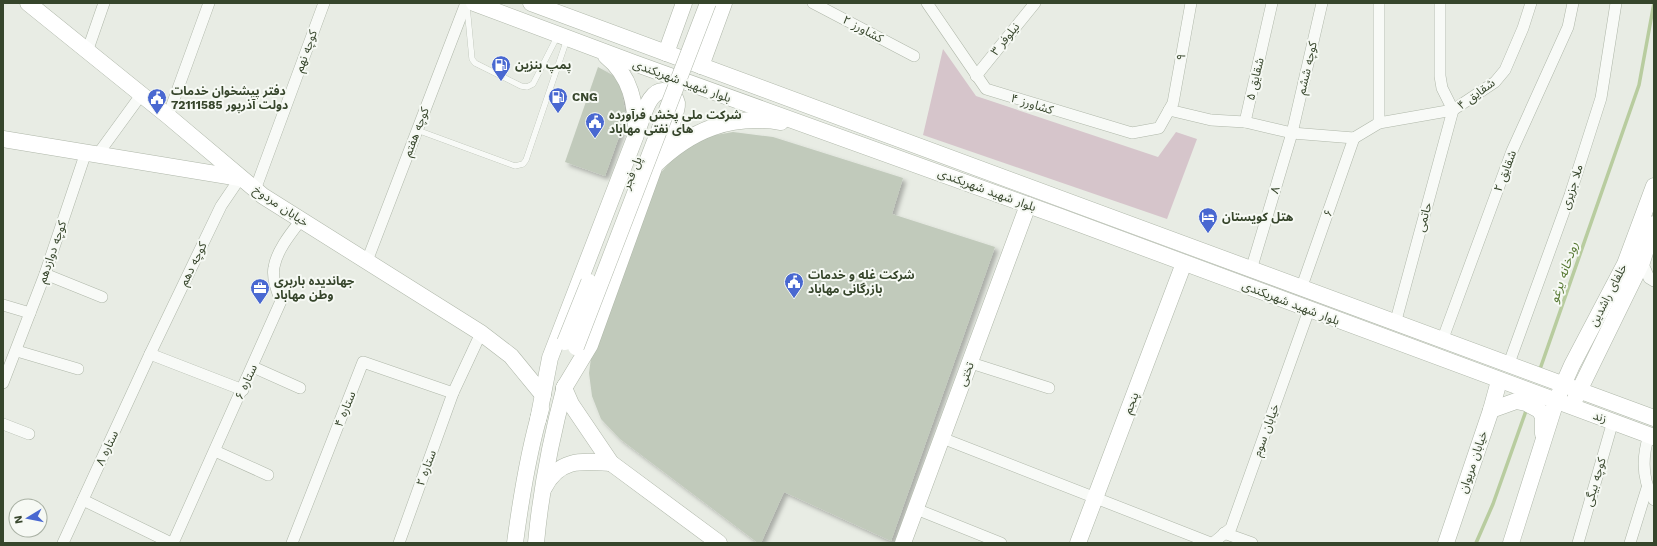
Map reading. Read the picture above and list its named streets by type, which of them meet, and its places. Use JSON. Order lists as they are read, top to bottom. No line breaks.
{"streets":{"main road":["بلوار شهید شهریکندی","پل فجر","خیابان مردوخ","خلفای راشدین","تختی","پنجم","زند","خیابان مریوان"],"street":["کشاورز ۲","نیلوفر ۳","کوچه نهم","۹","کوچه ششم","شقایق ۵","شقایق ۴","کشاورز ۴","کوچه هفتم","شقایق ۲","ملا جزیری","۸","۶","حاتمی","کوچه دوازدهم","کوچه دهم","ستاره ۶","ستاره ۴","خیابان سوم","ستاره ۸","ستاره ۲","کوچه بیگی"]},"crossings":[["نیلوفر ۳","کشاورز ۴"],["کوچه نهم","خیابان مردوخ"],["۹","کشاورز ۴"],["کوچه ششم","۸"],["بلوار شهید شهریکندی","شقایق ۲"],["بلوار شهید شهریکندی","ملا جزیری"],["بلوار شهید شهریکندی","۸"],["بلوار شهید شهریکندی","۶"],["بلوار شهید شهریکندی","حاتمی"],["بلوار شهید شهریکندی","خلفای راشدین"],["بلوار شهید شهریکندی","تختی"],["بلوار شهید شهریکندی","پنجم"],["بلوار شهید شهریکندی","زند"],["بلوار شهید شهریکندی","خیابان سوم"],["بلوار شهید شهریکندی","خیابان مریوان"],["شقایق ۴","۶"],["شقایق ۴","حاتمی"],["کوچه هفتم","خیابان مردوخ"],["خیابان مردوخ","کوچه دوازدهم"],["خیابان مردوخ","کوچه دهم"],["خیابان مردوخ","ستاره ۶"],["خیابان مردوخ","ستاره ۲"],["کوچه دهم","ستاره ۸"],["خلفای راشدین","زند"],["ستاره ۴","ستاره ۲"],["زند","کوچه بیگی"]],"water":["رودخانه یرغو"],"places":{"fuel station":["پمپ بنزین","CNG"],"public building":["دفتر پیشخوان خدمات دولت آذرپور 72111585","شرکت ملی پخش فرآورده های نفتی مهاباد","شرکت غله و خدمات بازرگانی مهاباد"],"hotel":["هتل کویستان"],"office":["جهاندیده باربری وطن مهاباد"]},"north":"left"}
